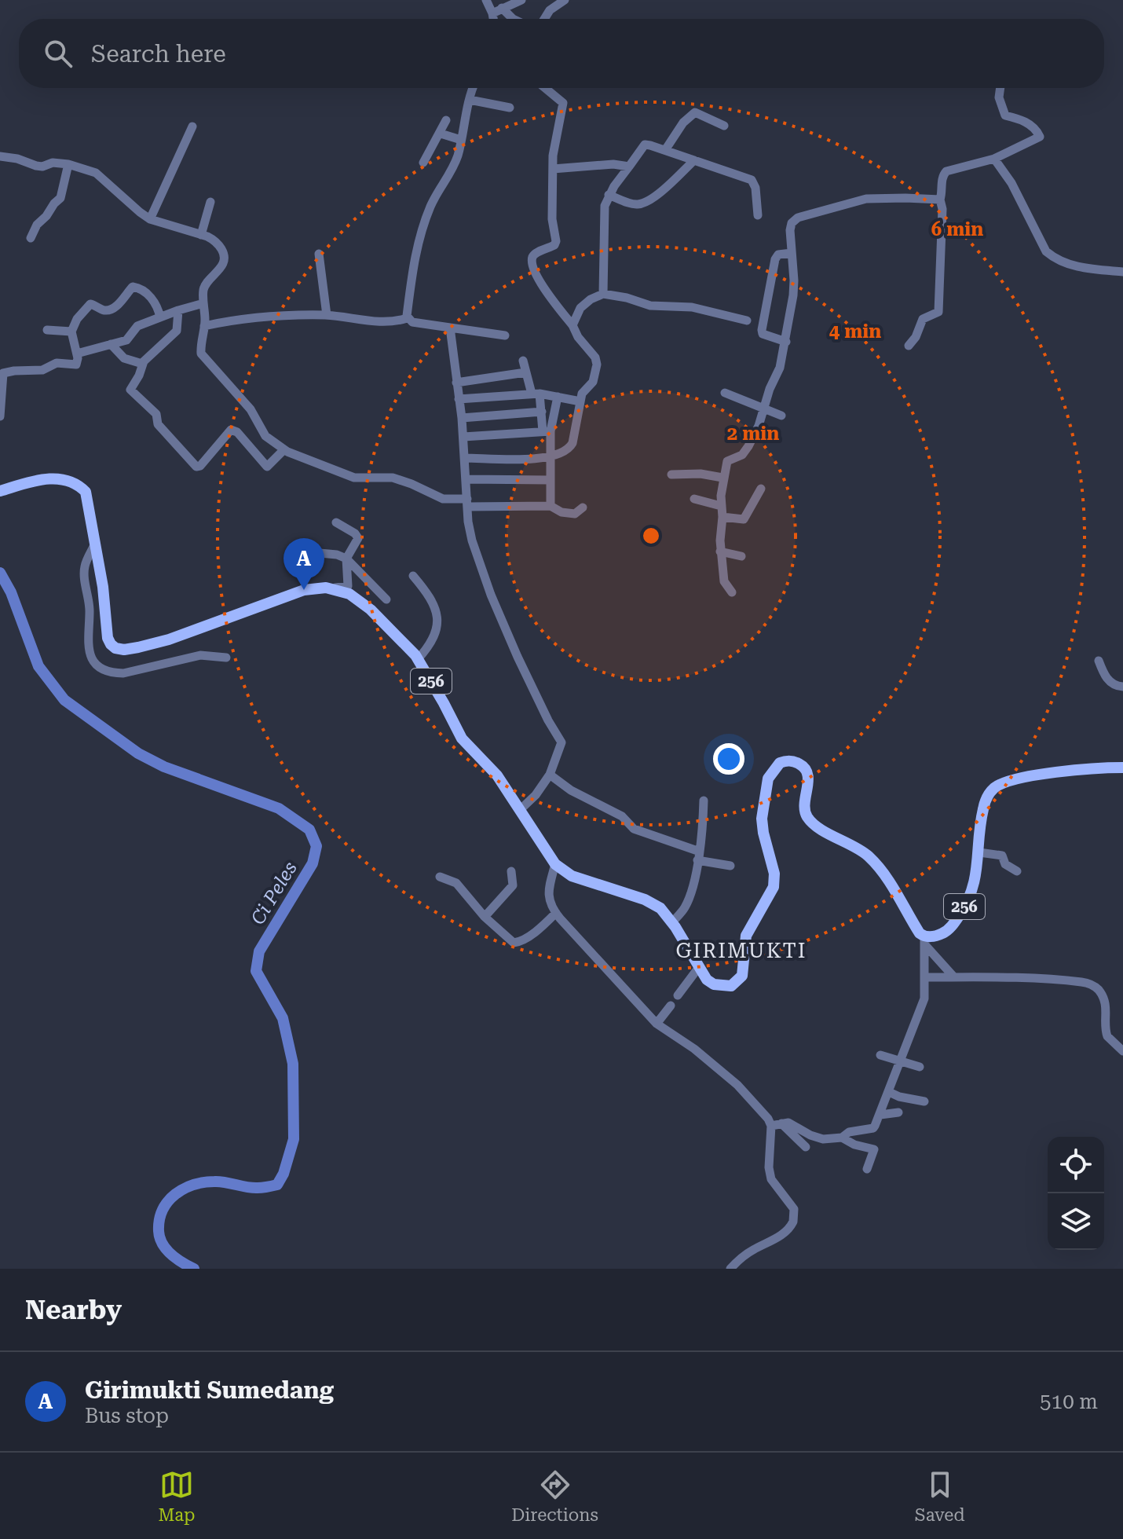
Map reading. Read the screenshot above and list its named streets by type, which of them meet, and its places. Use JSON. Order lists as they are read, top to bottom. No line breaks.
{"streets":{"main road":["256"]},"districts":["GIRIMUKTI"],"water":["Ci Peles"],"page":{"search":"Search here","pins":"A","heading":"Nearby","list":[{"mark":"A","name":"Girimukti Sumedang","note":"Bus stop","value":"510 m"}],"nav":["Map","Directions","Saved"]},"rings":["6 min","4 min","2 min"]}
